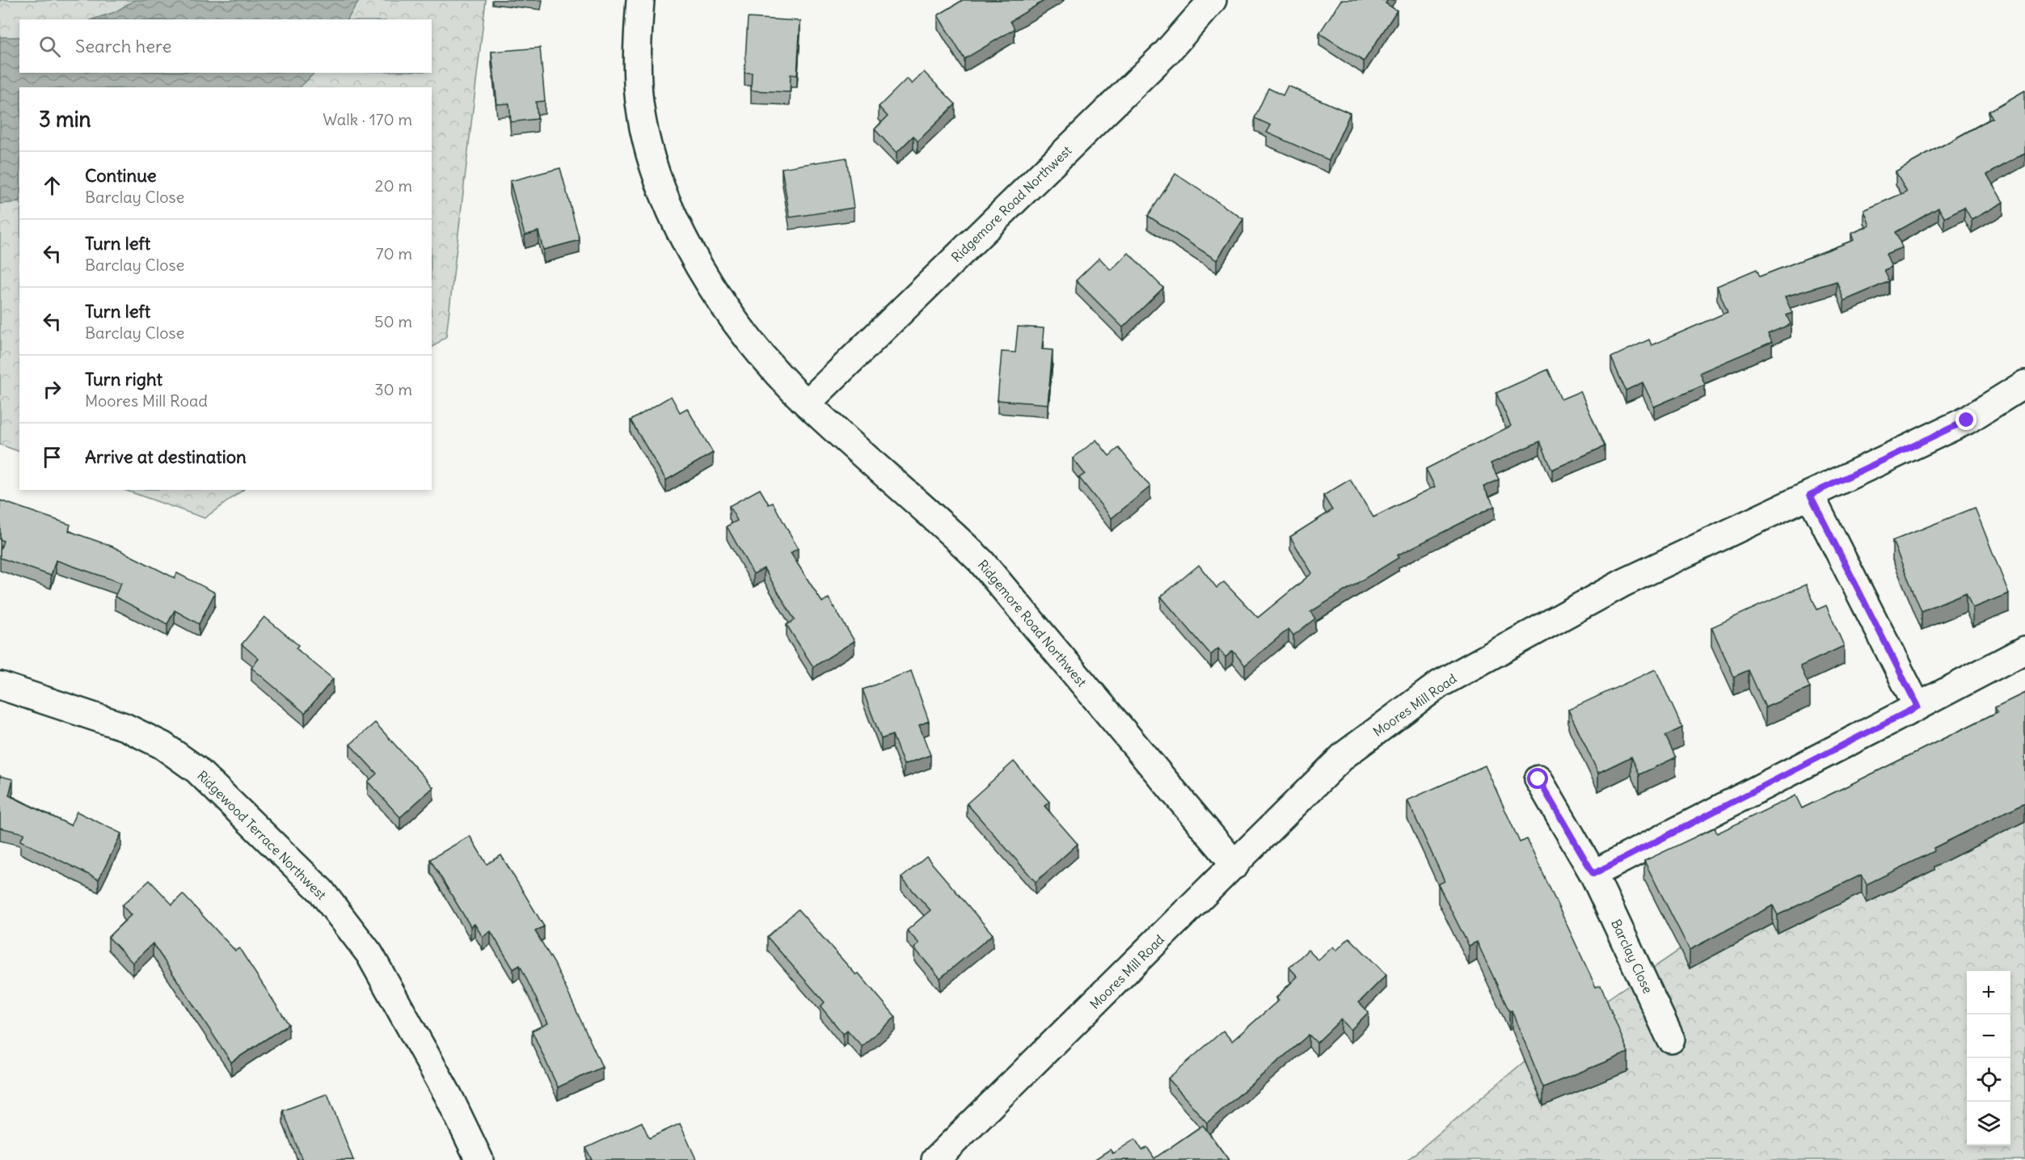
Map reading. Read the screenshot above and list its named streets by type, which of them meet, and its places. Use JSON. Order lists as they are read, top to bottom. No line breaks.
{"streets":{"street":["Ridgemore Road Northwest","Moores Mill Road","Ridgewood Terrace Northwest","Barclay Close"]},"crossings":[["Ridgemore Road Northwest","Moores Mill Road"]],"page":{"search":"Search here","heading":["3 min","Walk · 170 m"],"list":[["Continue","Barclay Close","20 m"],["Turn left","Barclay Close","70 m"],["Turn left","Barclay Close","50 m"],["Turn right","Moores Mill Road","30 m"],"Arrive at destination"],"map_buttons":["+","−"]}}
